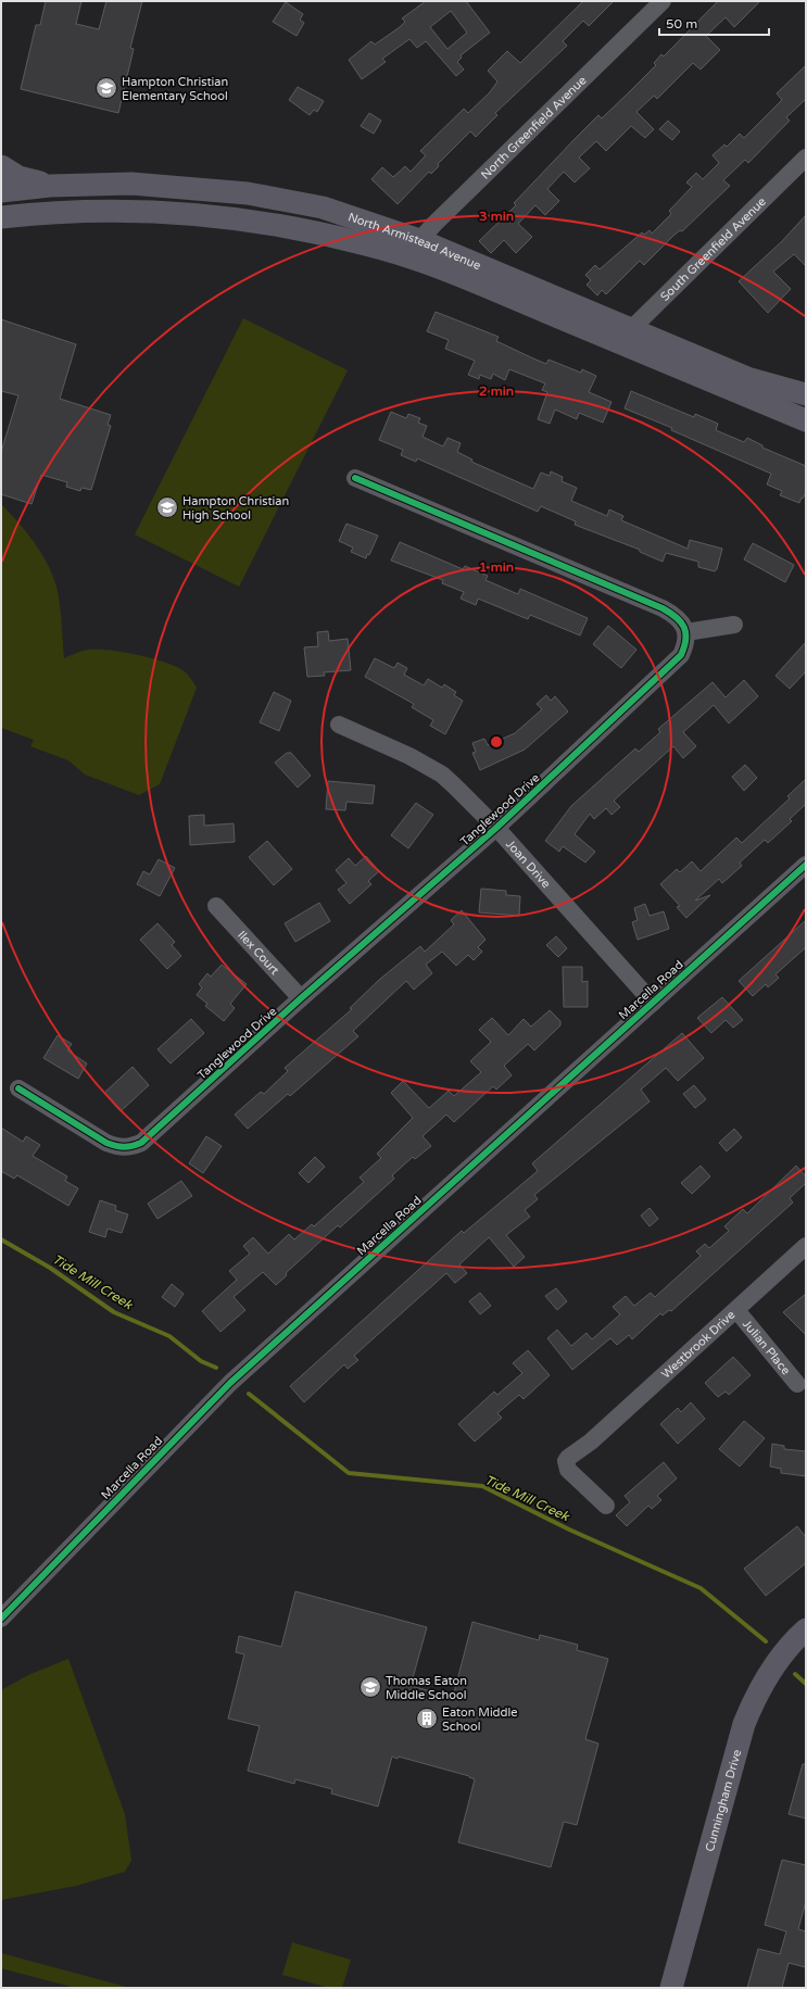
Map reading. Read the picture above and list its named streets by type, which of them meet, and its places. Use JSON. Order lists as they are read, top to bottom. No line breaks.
{"streets":{"main road":["North Armistead Avenue","Cunningham Drive"],"street":["North Greenfield Avenue","South Greenfield Avenue","Tanglewood Drive","Joan Drive","Ilex Court","Marcella Road","Westbrook Drive","Julian Place"]},"crossings":[["North Greenfield Avenue","North Armistead Avenue"],["North Armistead Avenue","South Greenfield Avenue"],["Tanglewood Drive","Joan Drive"],["Tanglewood Drive","Ilex Court"],["Joan Drive","Marcella Road"],["Westbrook Drive","Julian Place"]],"water":["Tide Mill Creek"],"places":{"school or university":["Hampton Christian Elementary School","Hampton Christian High School","Thomas Eaton Middle School"],"building":["Eaton Middle School"]},"scale_bar":"50 m","rings":["3 min","2 min","1 min"]}
